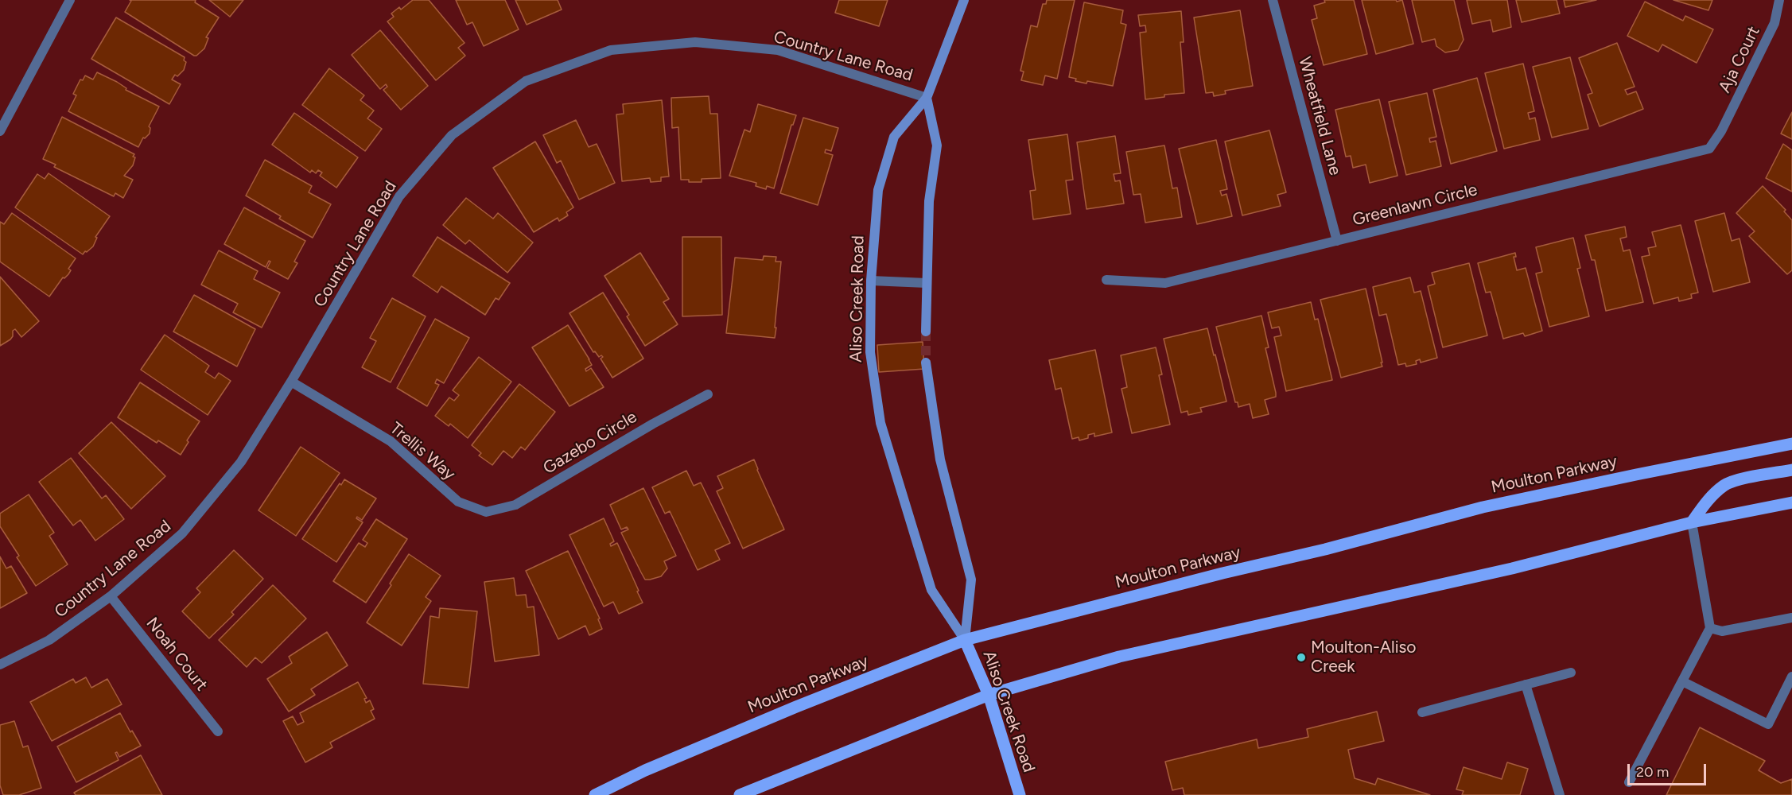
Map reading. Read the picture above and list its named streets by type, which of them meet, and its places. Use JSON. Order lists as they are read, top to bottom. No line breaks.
{"streets":{"main road":["Aliso Creek Road","Moulton Parkway"],"street":["Country Lane Road","Aja Court","Wheatfield Lane","Greenlawn Circle","Gazebo Circle","Trellis Way","Noah Court"]},"crossings":[["Country Lane Road","Aliso Creek Road"],["Country Lane Road","Trellis Way"],["Country Lane Road","Noah Court"],["Aja Court","Greenlawn Circle"],["Wheatfield Lane","Greenlawn Circle"],["Aliso Creek Road","Moulton Parkway"],["Gazebo Circle","Trellis Way"]],"places":["Moulton-Aliso Creek"],"scale_bar":"20 m"}
